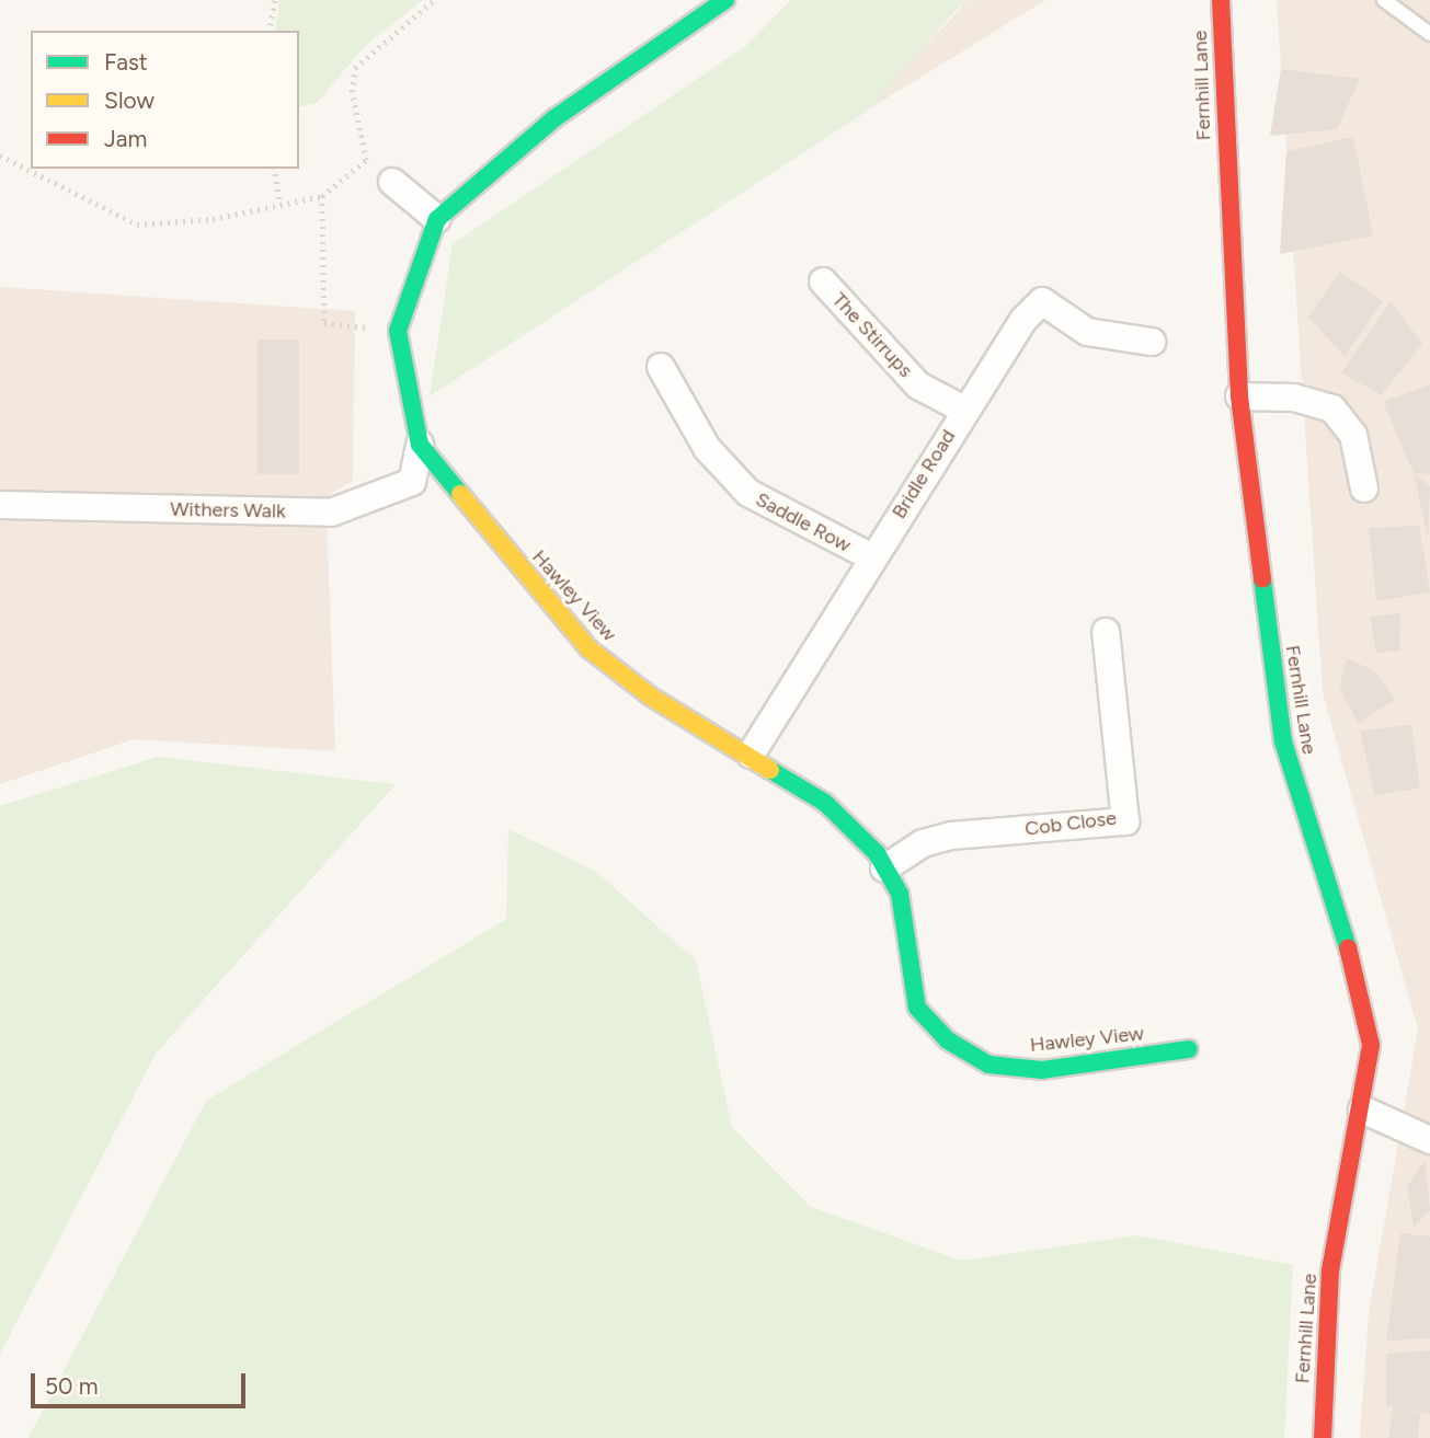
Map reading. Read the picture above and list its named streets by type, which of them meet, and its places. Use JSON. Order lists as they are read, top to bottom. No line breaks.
{"streets":{"street":["Fernhill Lane","The Stirrups","Bridle Road","Withers Walk","Saddle Row","Hawley View","Cob Close"]},"crossings":[["The Stirrups","Bridle Road"],["Bridle Road","Saddle Row"],["Bridle Road","Hawley View"],["Withers Walk","Hawley View"],["Hawley View","Cob Close"]],"legend":["Fast","Slow","Jam"],"scale_bar":"50 m"}
